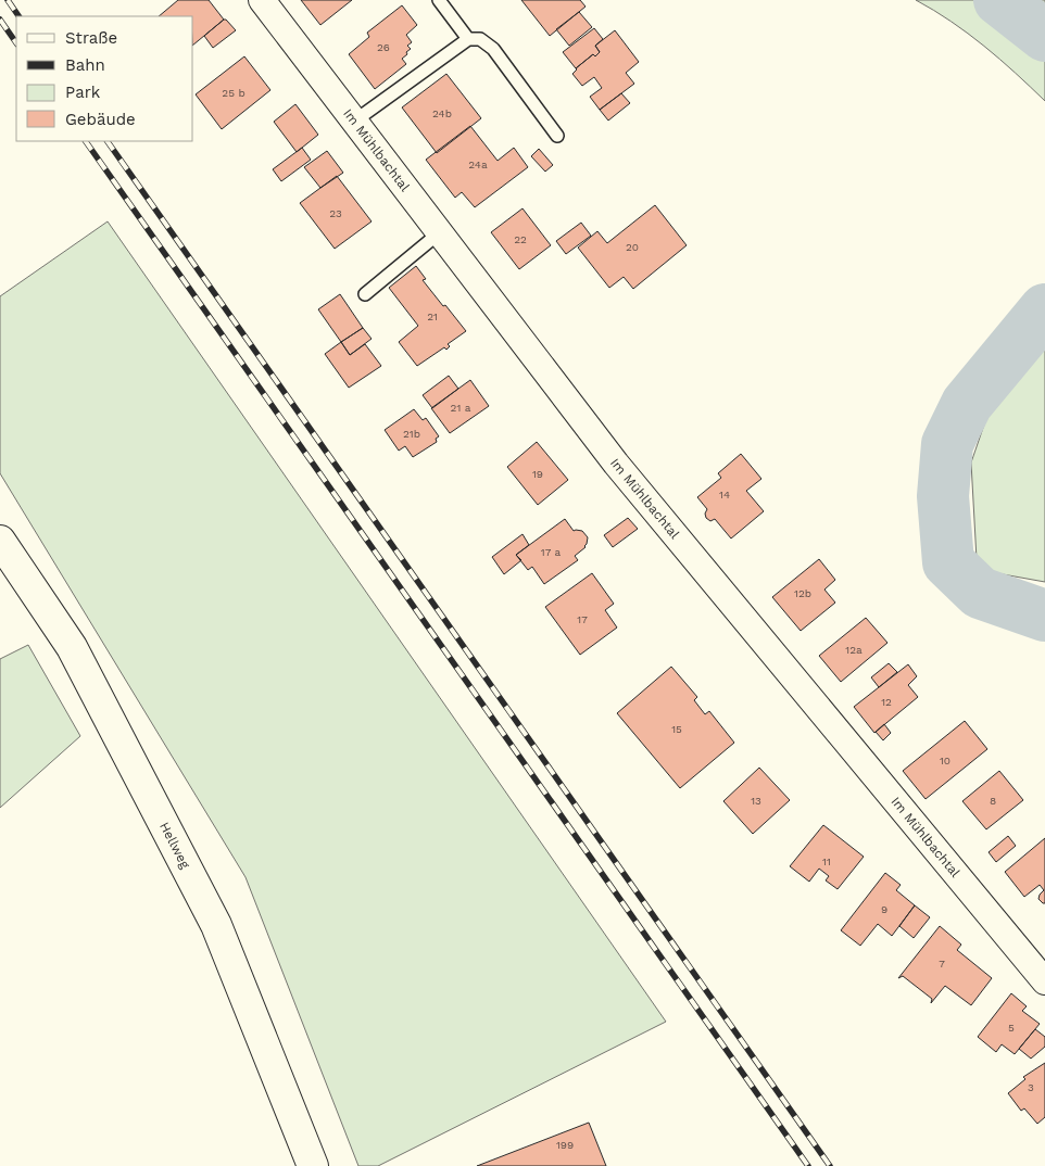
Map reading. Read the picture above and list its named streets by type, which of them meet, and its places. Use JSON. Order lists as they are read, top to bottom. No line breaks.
{"streets":{"street":["Im Mühlbachtal","Hellweg"]},"house_numbers":["26","25 b","24b","24a","23","22","20","21","21 a","21b","19","14","17 a","12b","17","12a","12","15","10","13","8","11","9","7","5","3","199"],"legend":["Straße","Bahn","Park","Gebäude"]}
